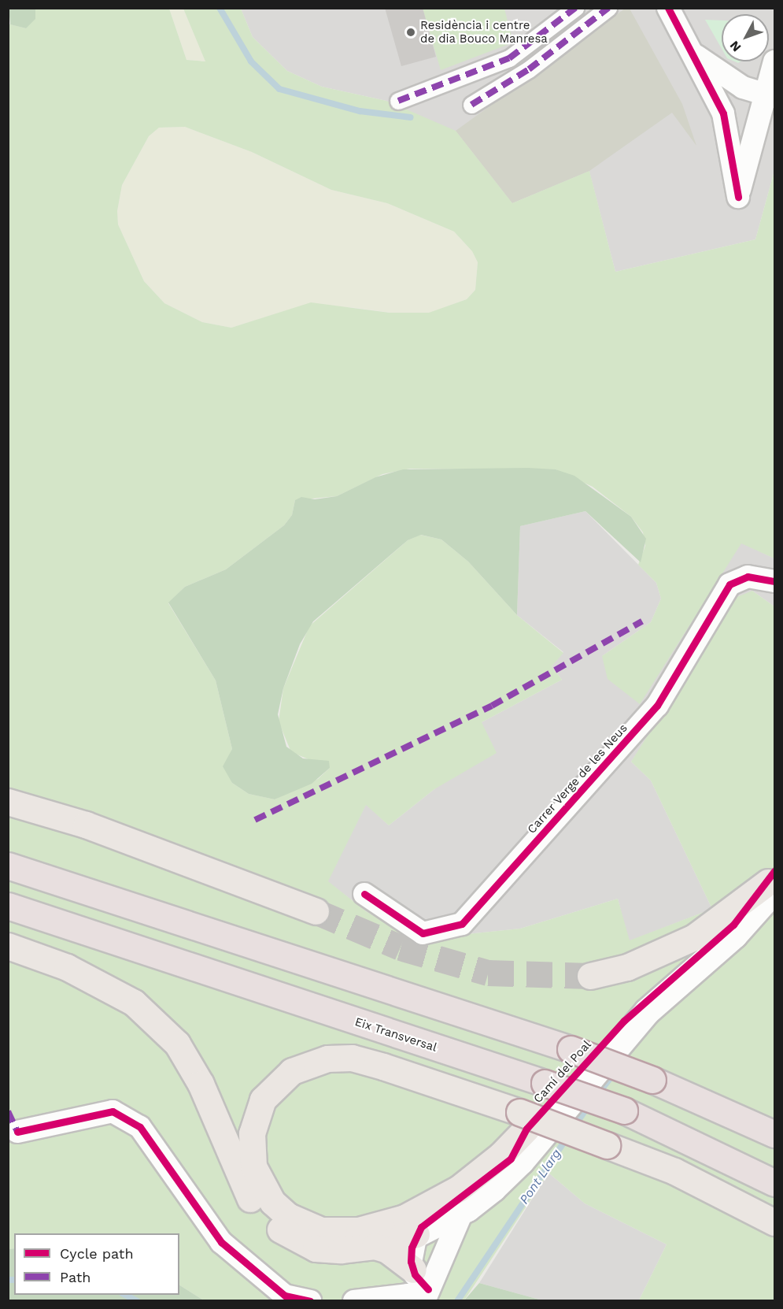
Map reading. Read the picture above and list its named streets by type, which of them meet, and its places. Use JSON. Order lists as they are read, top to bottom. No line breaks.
{"streets":{"highway":["Eix Transversal"],"street":["Carrer Verge de les Neus","Camí del Poal"]},"water":["Pont Llarg"],"places":["Residència i centre de dia Bouco Manresa"],"legend":["Cycle path","Path"],"north":"bottom left"}
